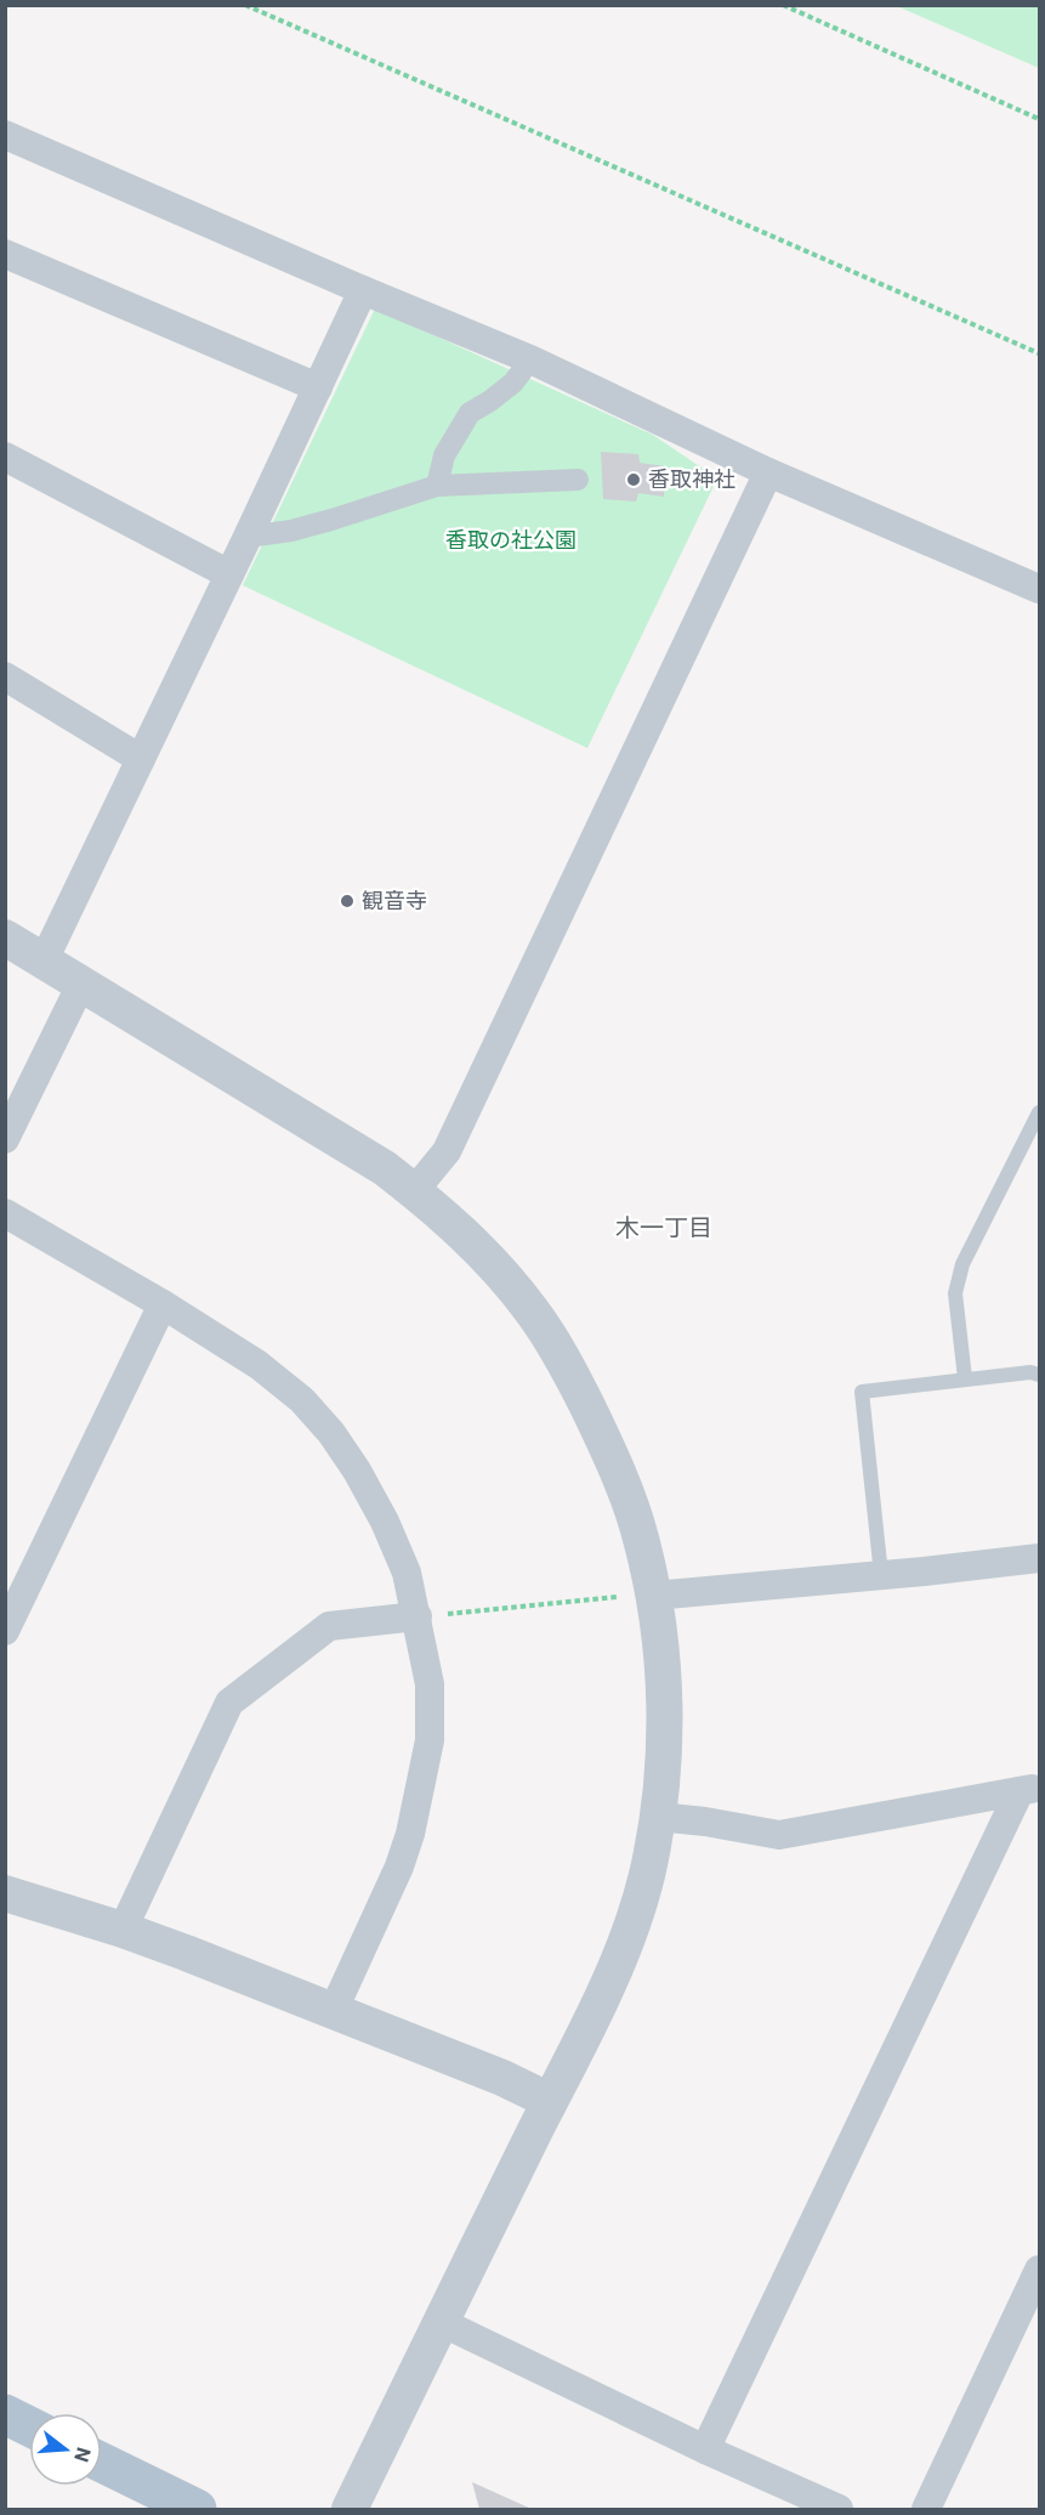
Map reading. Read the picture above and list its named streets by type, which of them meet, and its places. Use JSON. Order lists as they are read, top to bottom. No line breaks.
{"districts":["木一丁目"],"parks":["香取の社公園"],"places":["香取神社","観音寺"],"north":"right"}
